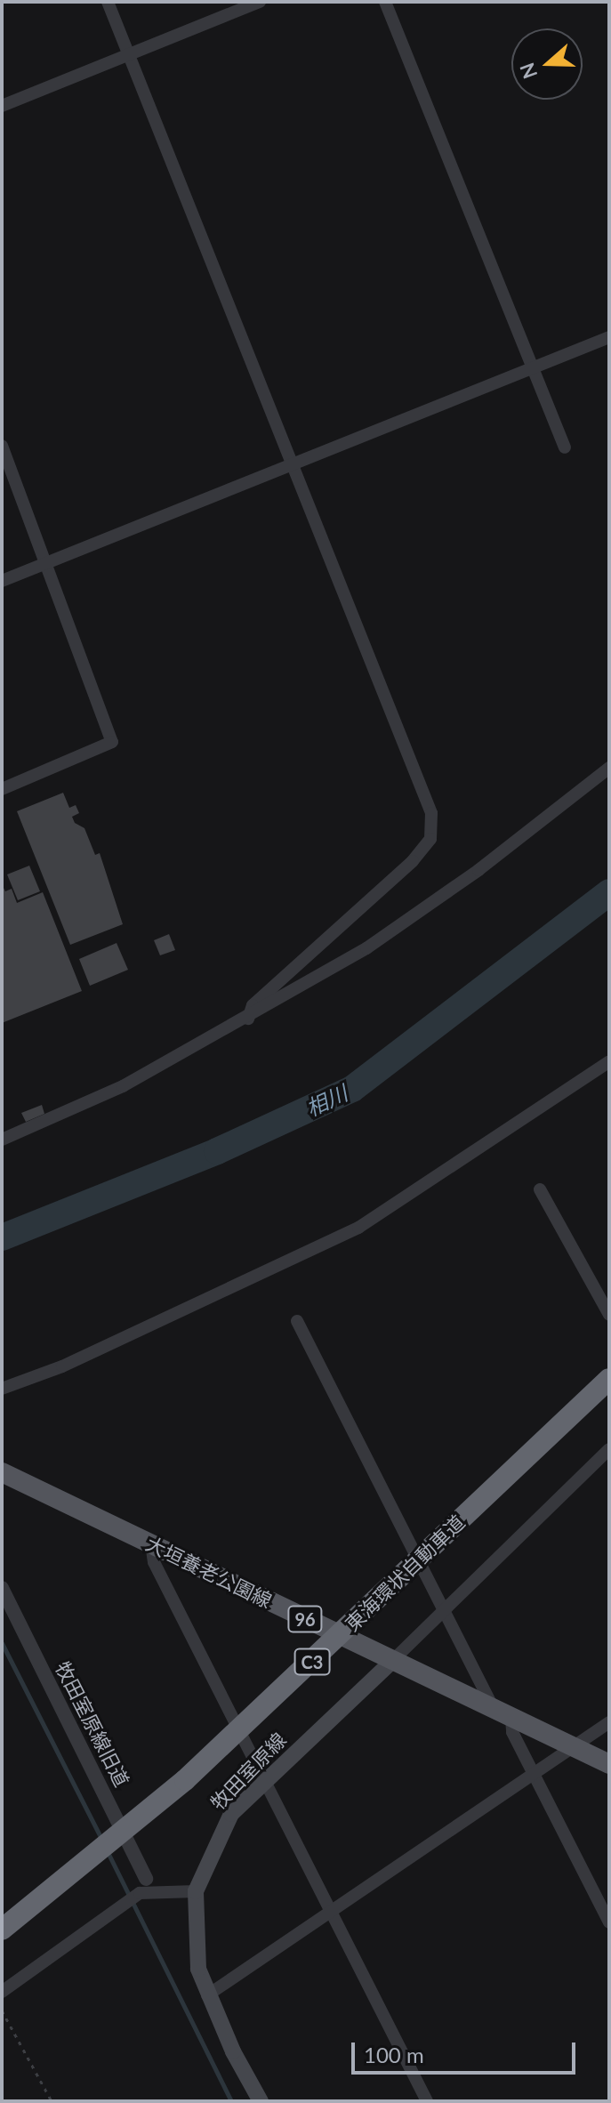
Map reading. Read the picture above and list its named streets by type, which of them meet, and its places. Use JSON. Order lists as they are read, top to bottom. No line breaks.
{"streets":{"highway":["東海環状自動車道","C3"],"main road":["大垣養老公園線","96","牧田室原線"],"street":["牧田室原線旧道"]},"crossings":[["大垣養老公園線","牧田室原線"]],"water":["相川"],"scale_bar":"100 m","north":"left"}
